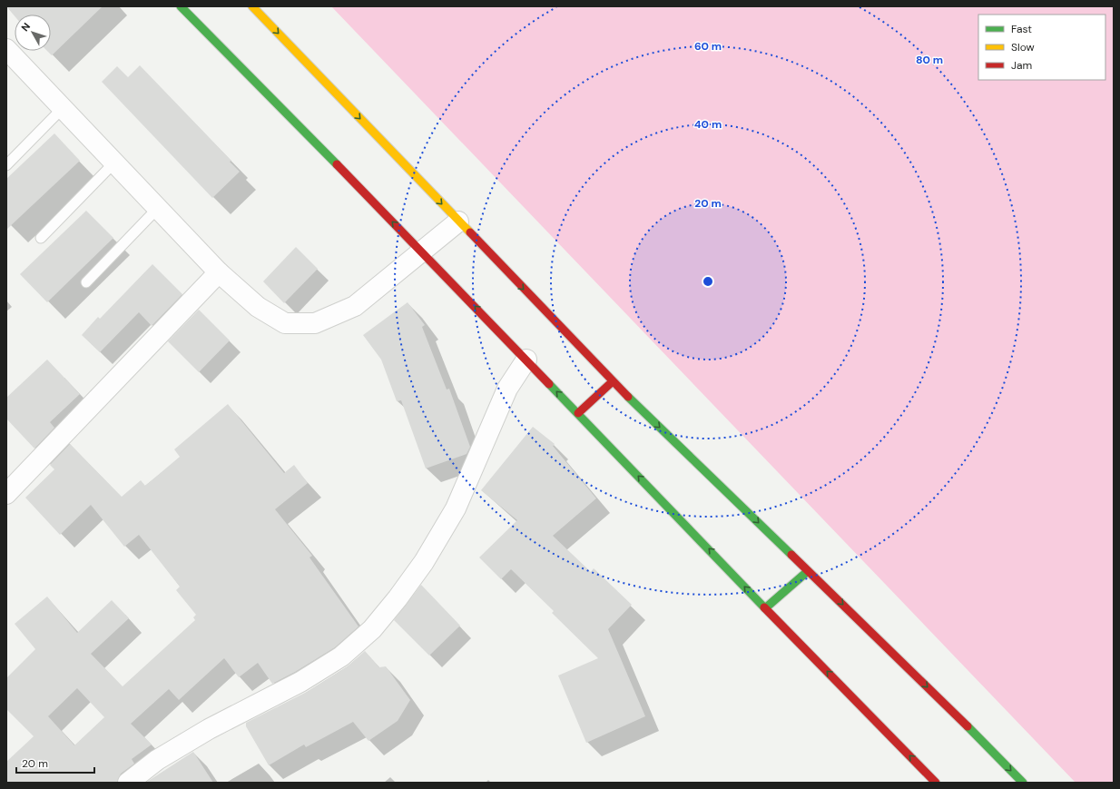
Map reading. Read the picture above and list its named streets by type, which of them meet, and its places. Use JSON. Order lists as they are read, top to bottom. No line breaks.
{"legend":["Fast","Slow","Jam"],"scale_bar":"20 m","north":"top left","rings":["60 m","80 m","40 m","20 m"]}
